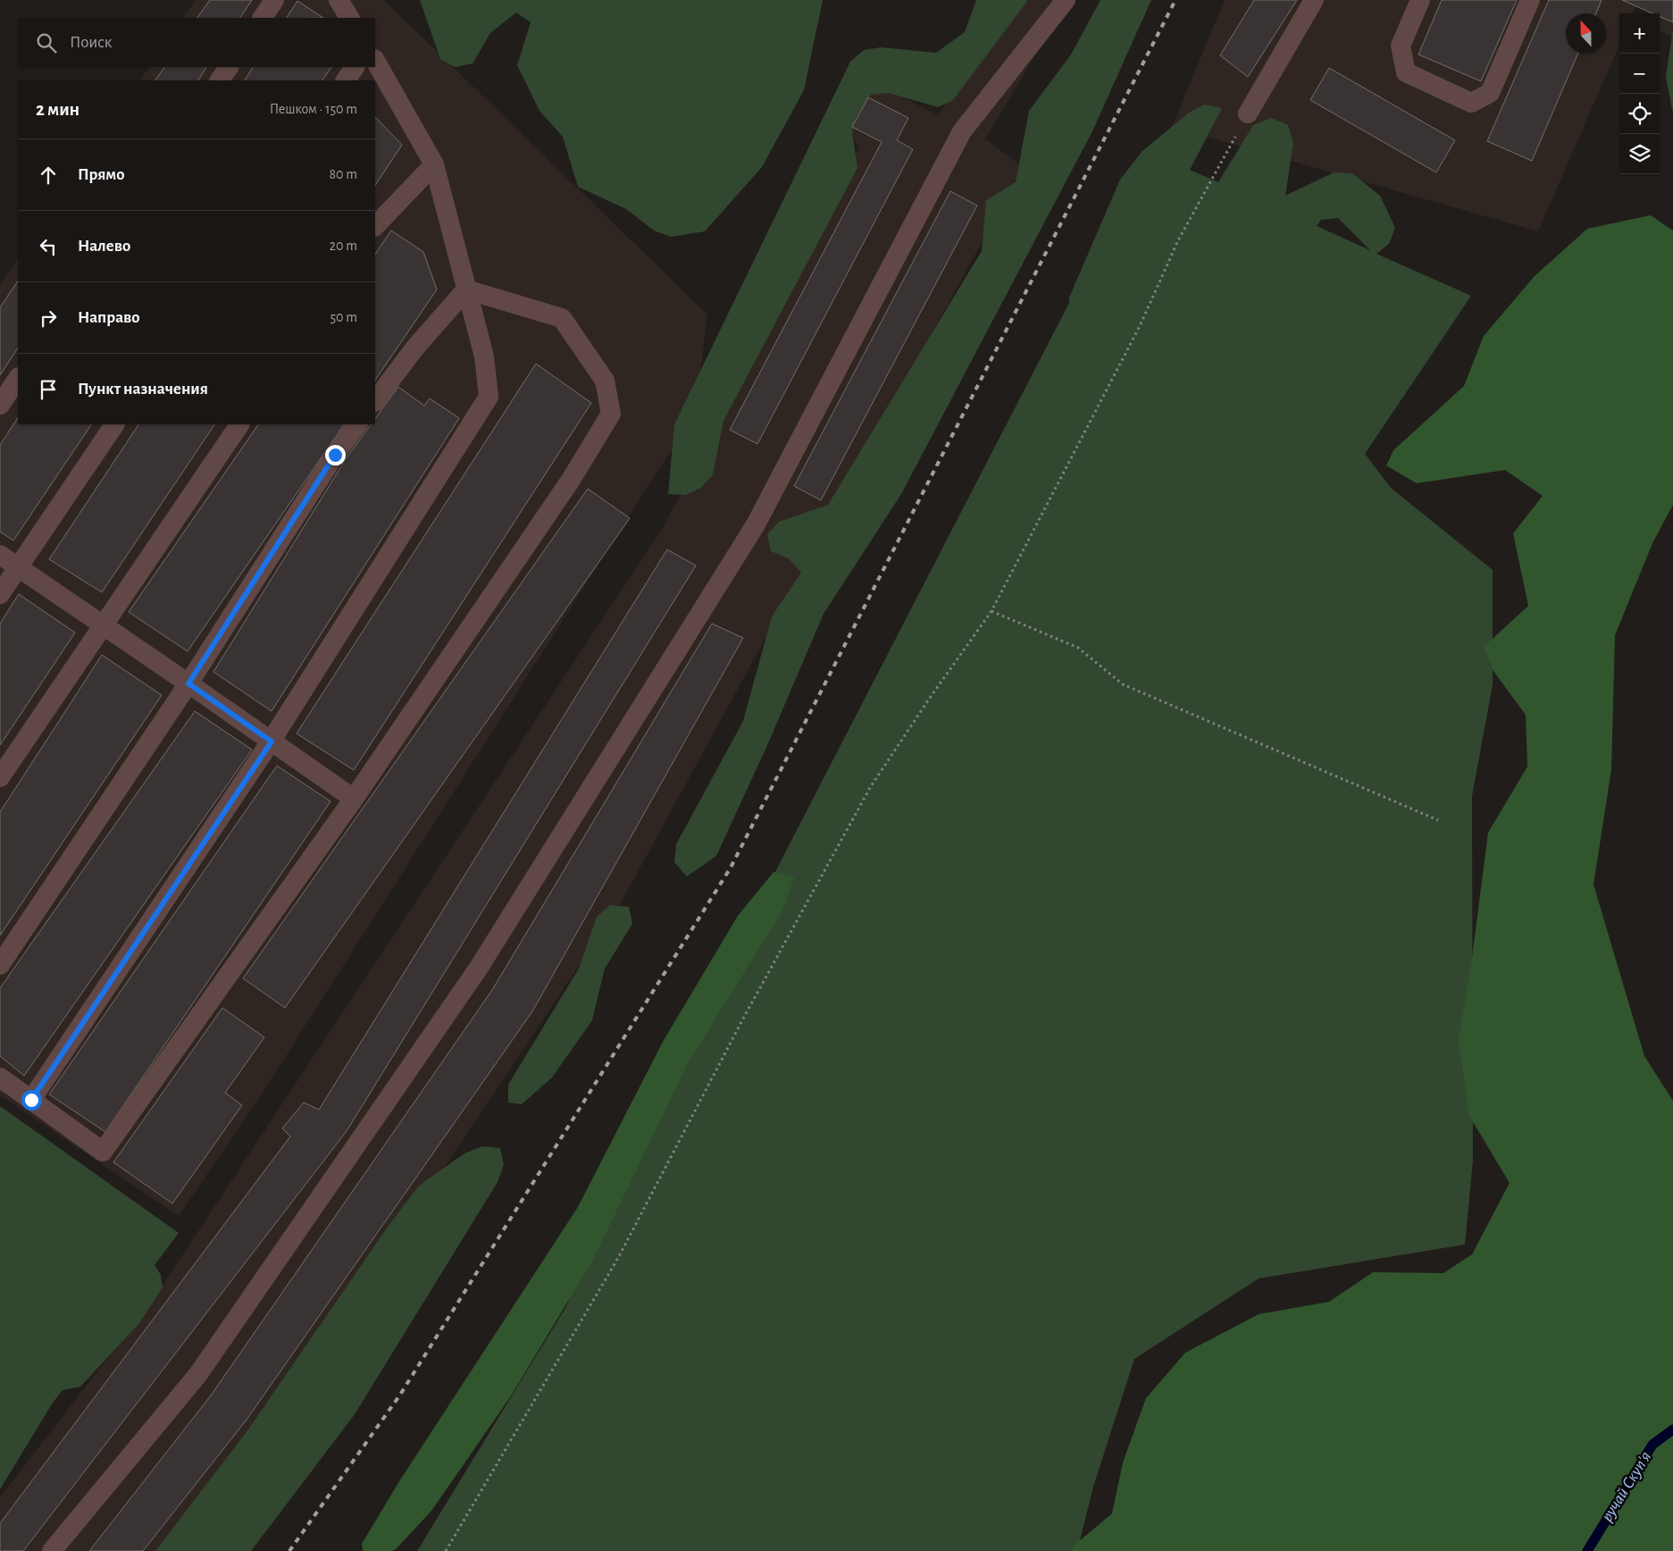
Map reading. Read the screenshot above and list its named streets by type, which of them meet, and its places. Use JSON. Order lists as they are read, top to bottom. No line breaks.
{"water":["ручай Скупʼя"],"north":"top","page":{"map_buttons":["+","−"],"search":"Поиск","heading":["2 мин","Пешком · 150 m"],"list":[["Прямо","80 m"],["Налево","20 m"],["Направо","50 m"],"Пункт назначения"]}}
